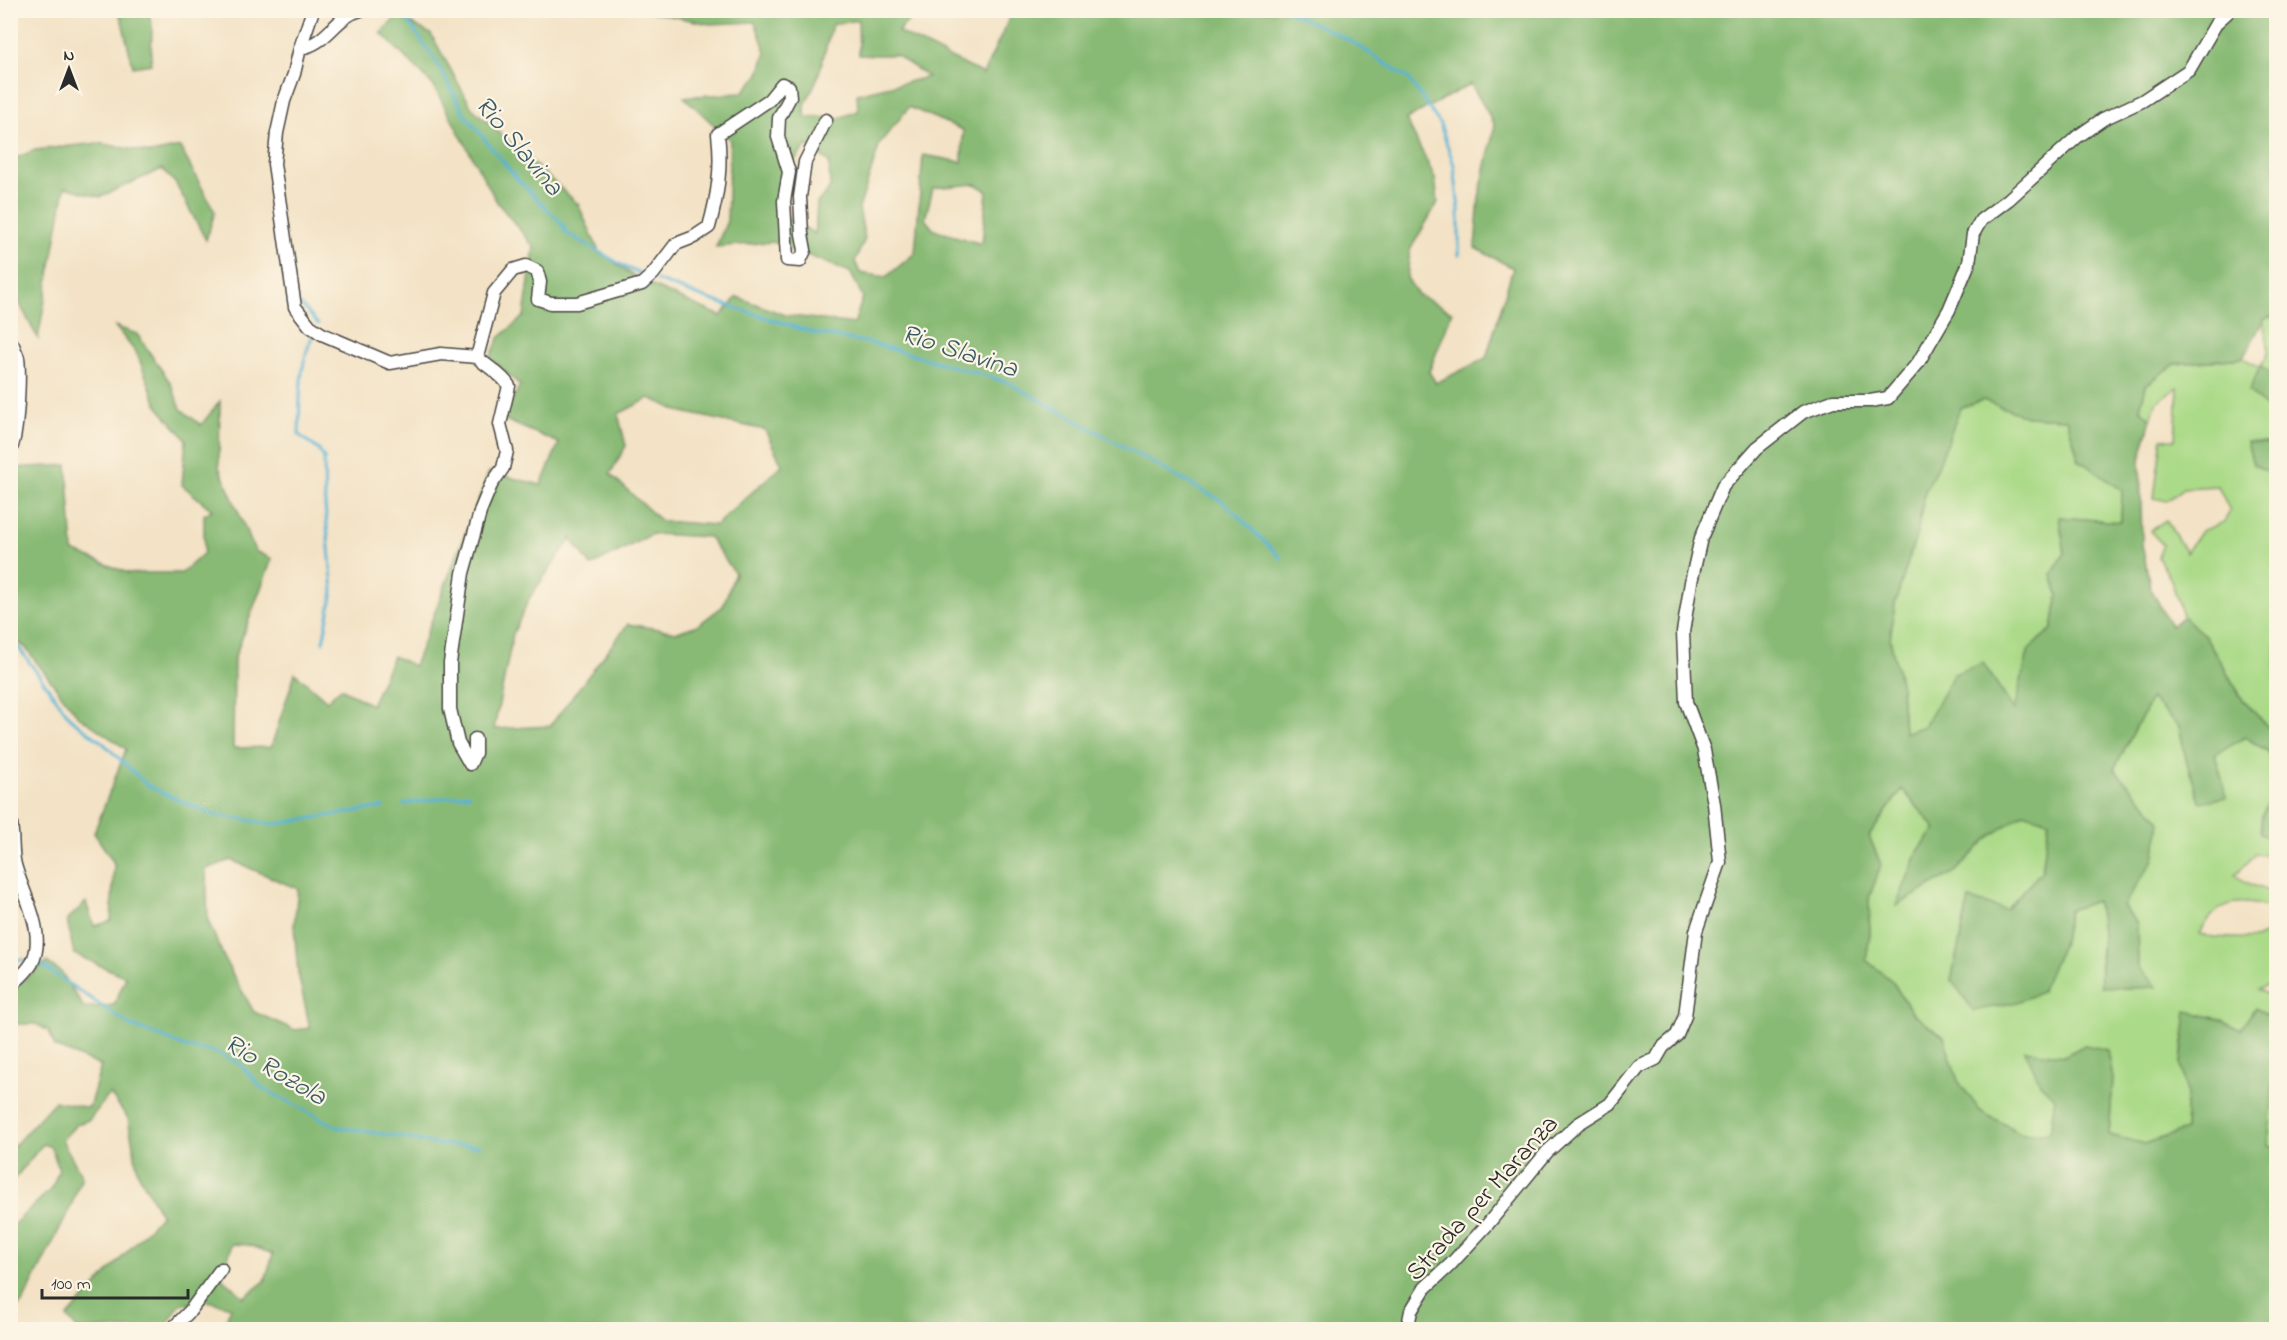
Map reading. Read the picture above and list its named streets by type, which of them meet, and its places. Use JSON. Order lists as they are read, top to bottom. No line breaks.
{"streets":{"street":["Strada per Maranza"]},"water":["Rio Slavina","Rio Rozola"],"scale_bar":"100 m","north":"top"}
